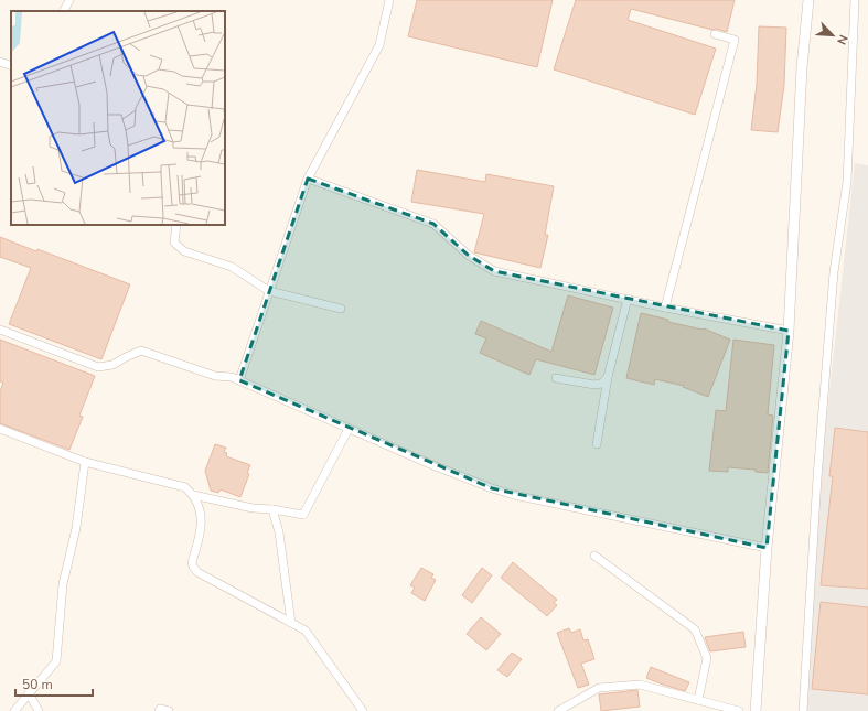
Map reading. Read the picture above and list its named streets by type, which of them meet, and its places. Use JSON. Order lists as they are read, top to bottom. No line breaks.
{"scale_bar":"50 m","north":"bottom right"}
